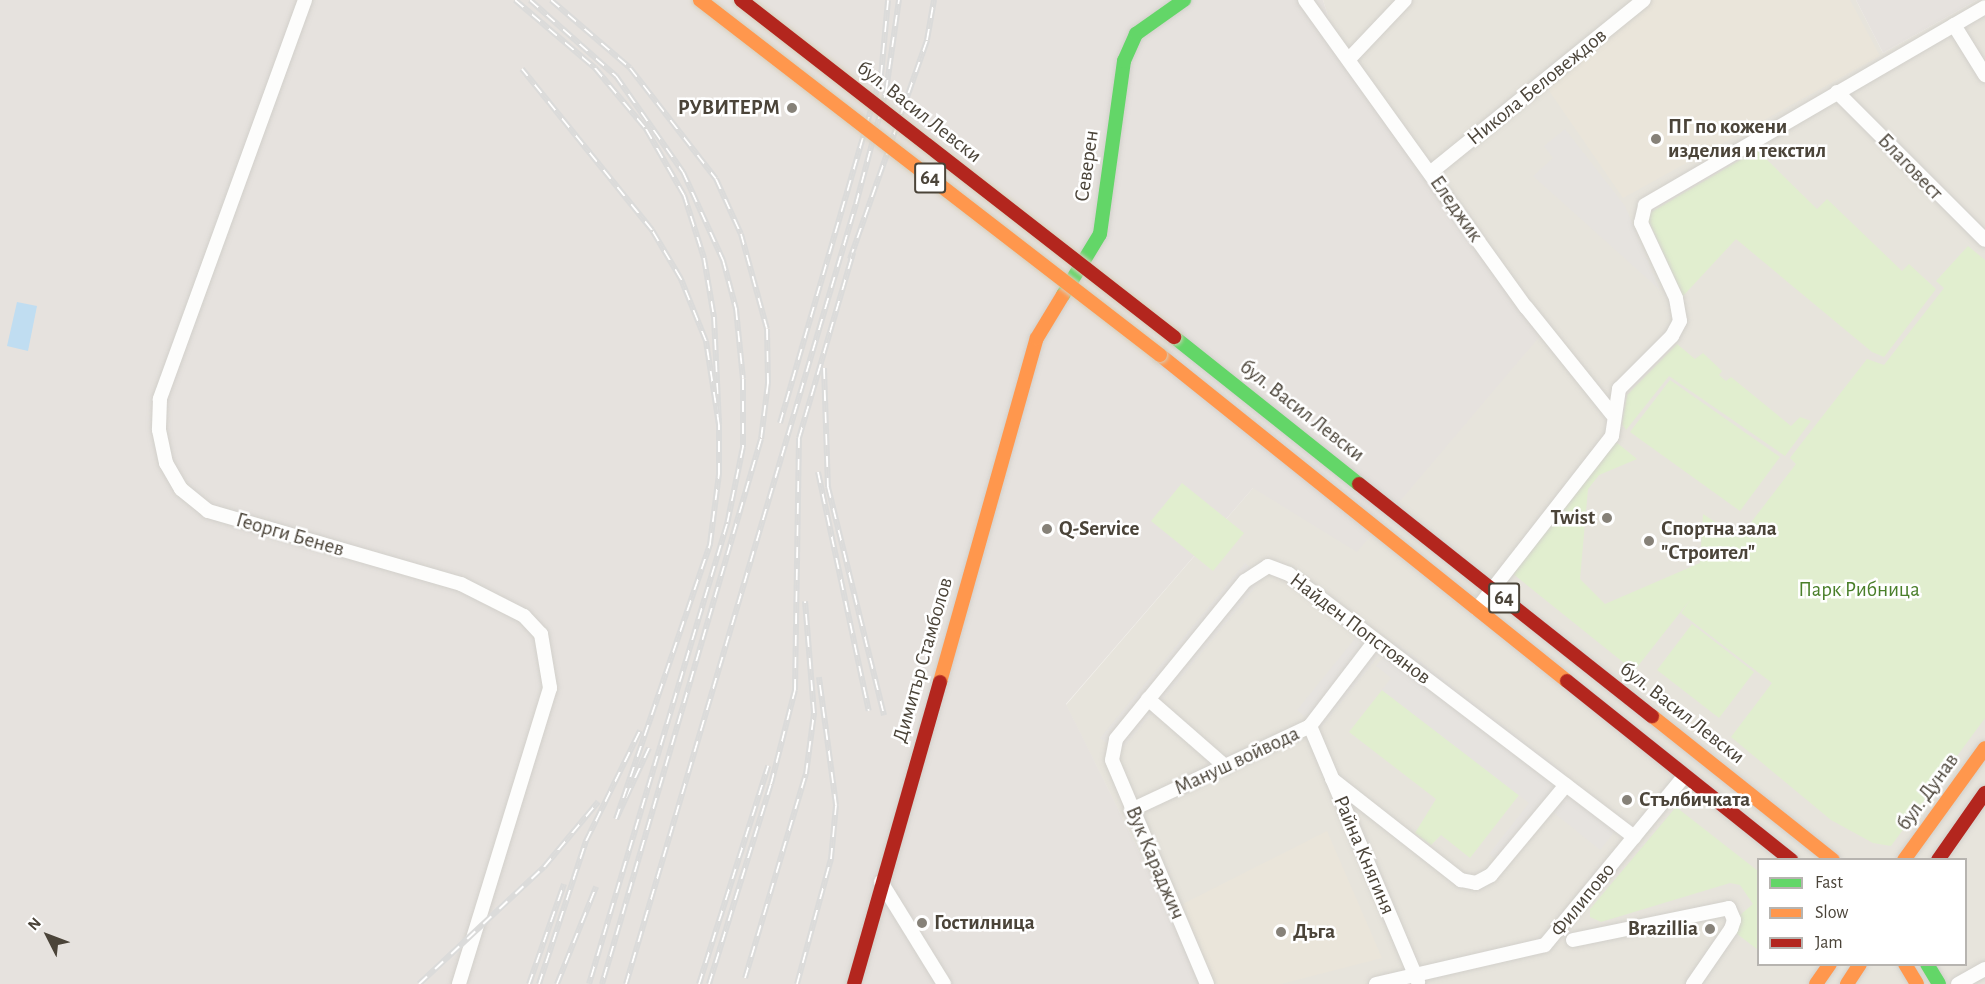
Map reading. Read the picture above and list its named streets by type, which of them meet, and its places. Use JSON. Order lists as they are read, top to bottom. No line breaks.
{"streets":{"main road":["бул. Васил Левски","Северен","64","Димитър Стамболов","бул. Дунав"],"street":["Никола Беловеждов","Благовест","Еледжик","Георги Бенев","Найден Попстоянов","Мануш войвода","Райна Княгиня","Вук Караджич","Филипово"]},"crossings":[["Никола Беловеждов","Еледжик"],["Северен","Димитър Стамболов"],["64","Филипово"],["Найден Попстоянов","Мануш войвода"],["Найден Попстоянов","Вук Караджич"],["Найден Попстоянов","Филипово"],["Мануш войвода","Райна Княгиня"],["Мануш войвода","Вук Караджич"],["Райна Княгиня","Филипово"]],"parks":["Парк Рибница"],"places":["РУВИТЕРМ","ПГ по кожени изделия и текстил","Twist","Q-Service","Спортна зала \"Строител\"","Стълбичката","Гостилница","Brazillia","Дъга"],"legend":["Fast","Slow","Jam"],"north":"top left"}
